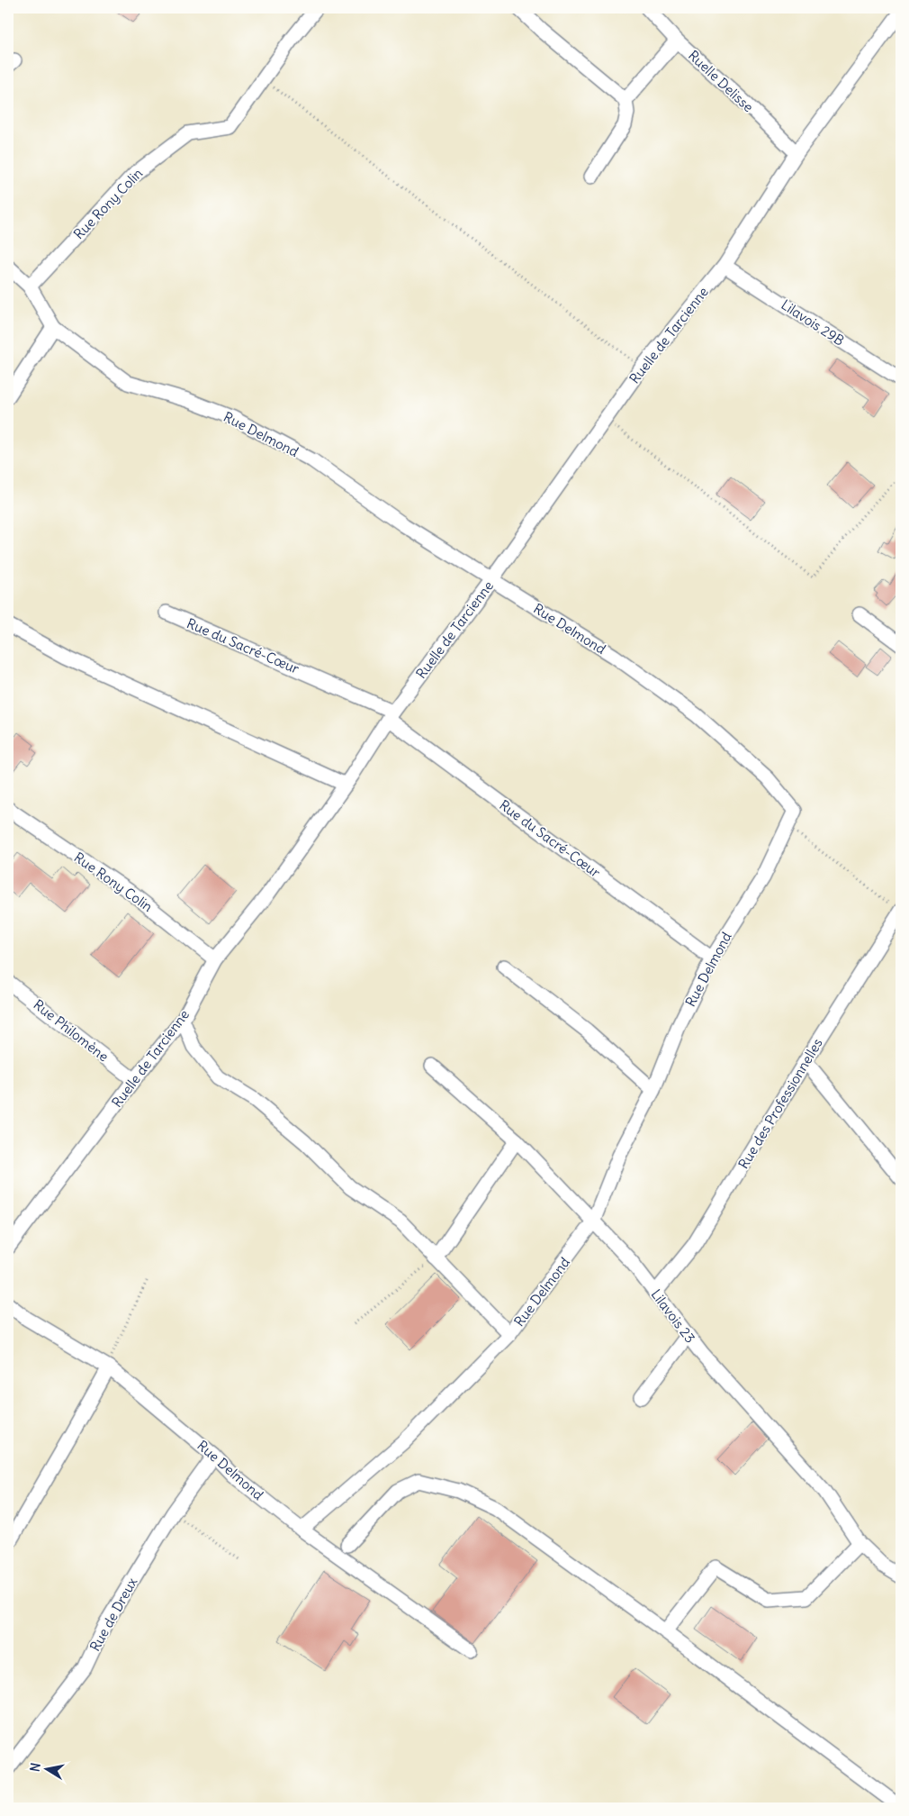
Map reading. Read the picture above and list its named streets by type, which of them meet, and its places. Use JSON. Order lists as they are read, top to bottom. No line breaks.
{"streets":{"street":["Ruelle Delisse","Rue Rony Colin","Lilavois 29B","Ruelle de Tarcienne","Rue Delmond","Rue du Sacré-Cœur","Rue Philomène","Rue des Professionnelles","Lilavois 23","Rue de Dreux"]},"crossings":[["Ruelle Delisse","Ruelle de Tarcienne"],["Rue Rony Colin","Ruelle de Tarcienne"],["Lilavois 29B","Ruelle de Tarcienne"],["Ruelle de Tarcienne","Rue Delmond"],["Ruelle de Tarcienne","Rue du Sacré-Cœur"],["Ruelle de Tarcienne","Rue Philomène"],["Rue Delmond","Rue du Sacré-Cœur"],["Rue Delmond","Lilavois 23"],["Rue Delmond","Rue de Dreux"],["Rue des Professionnelles","Lilavois 23"]],"north":"left"}
